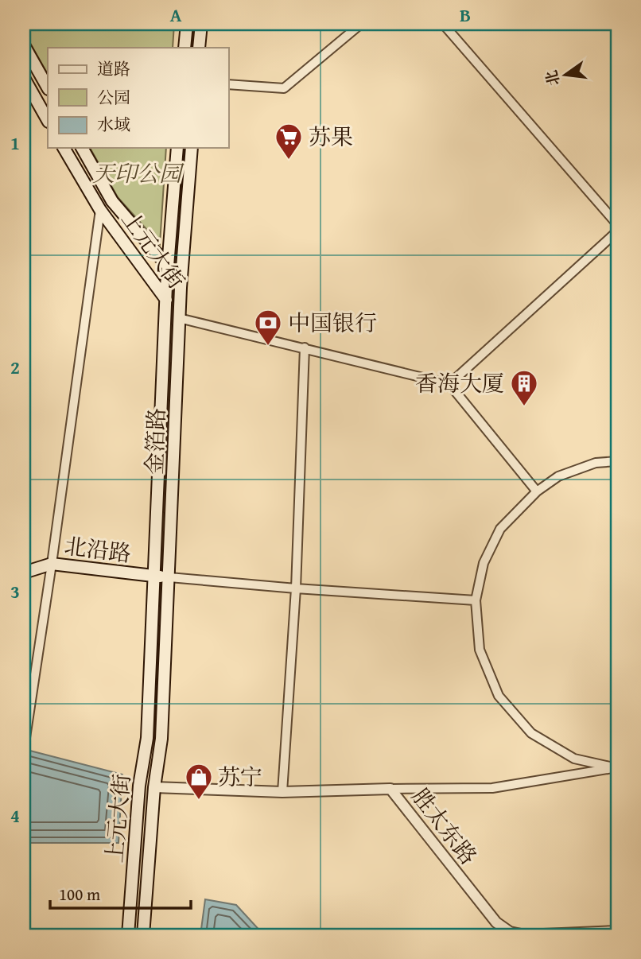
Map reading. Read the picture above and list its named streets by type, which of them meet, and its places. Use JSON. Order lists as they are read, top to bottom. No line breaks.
{"streets":{"main road":["上元大街","金箔路","北沿路"],"street":["胜太东路"]},"crossings":[["上元大街","金箔路"],["上元大街","胜太东路"],["金箔路","北沿路"]],"parks":["天印公园"],"places":{"supermarket":["苏果"],"bank":["中国银行"],"building":["香海大厦"],"shop":["苏宁"]},"legend":["道路","公园","水域"],"scale_bar":"100 m","north":"left","grid":{"columns":["A","B"],"rows":["1","2","3","4"]}}
